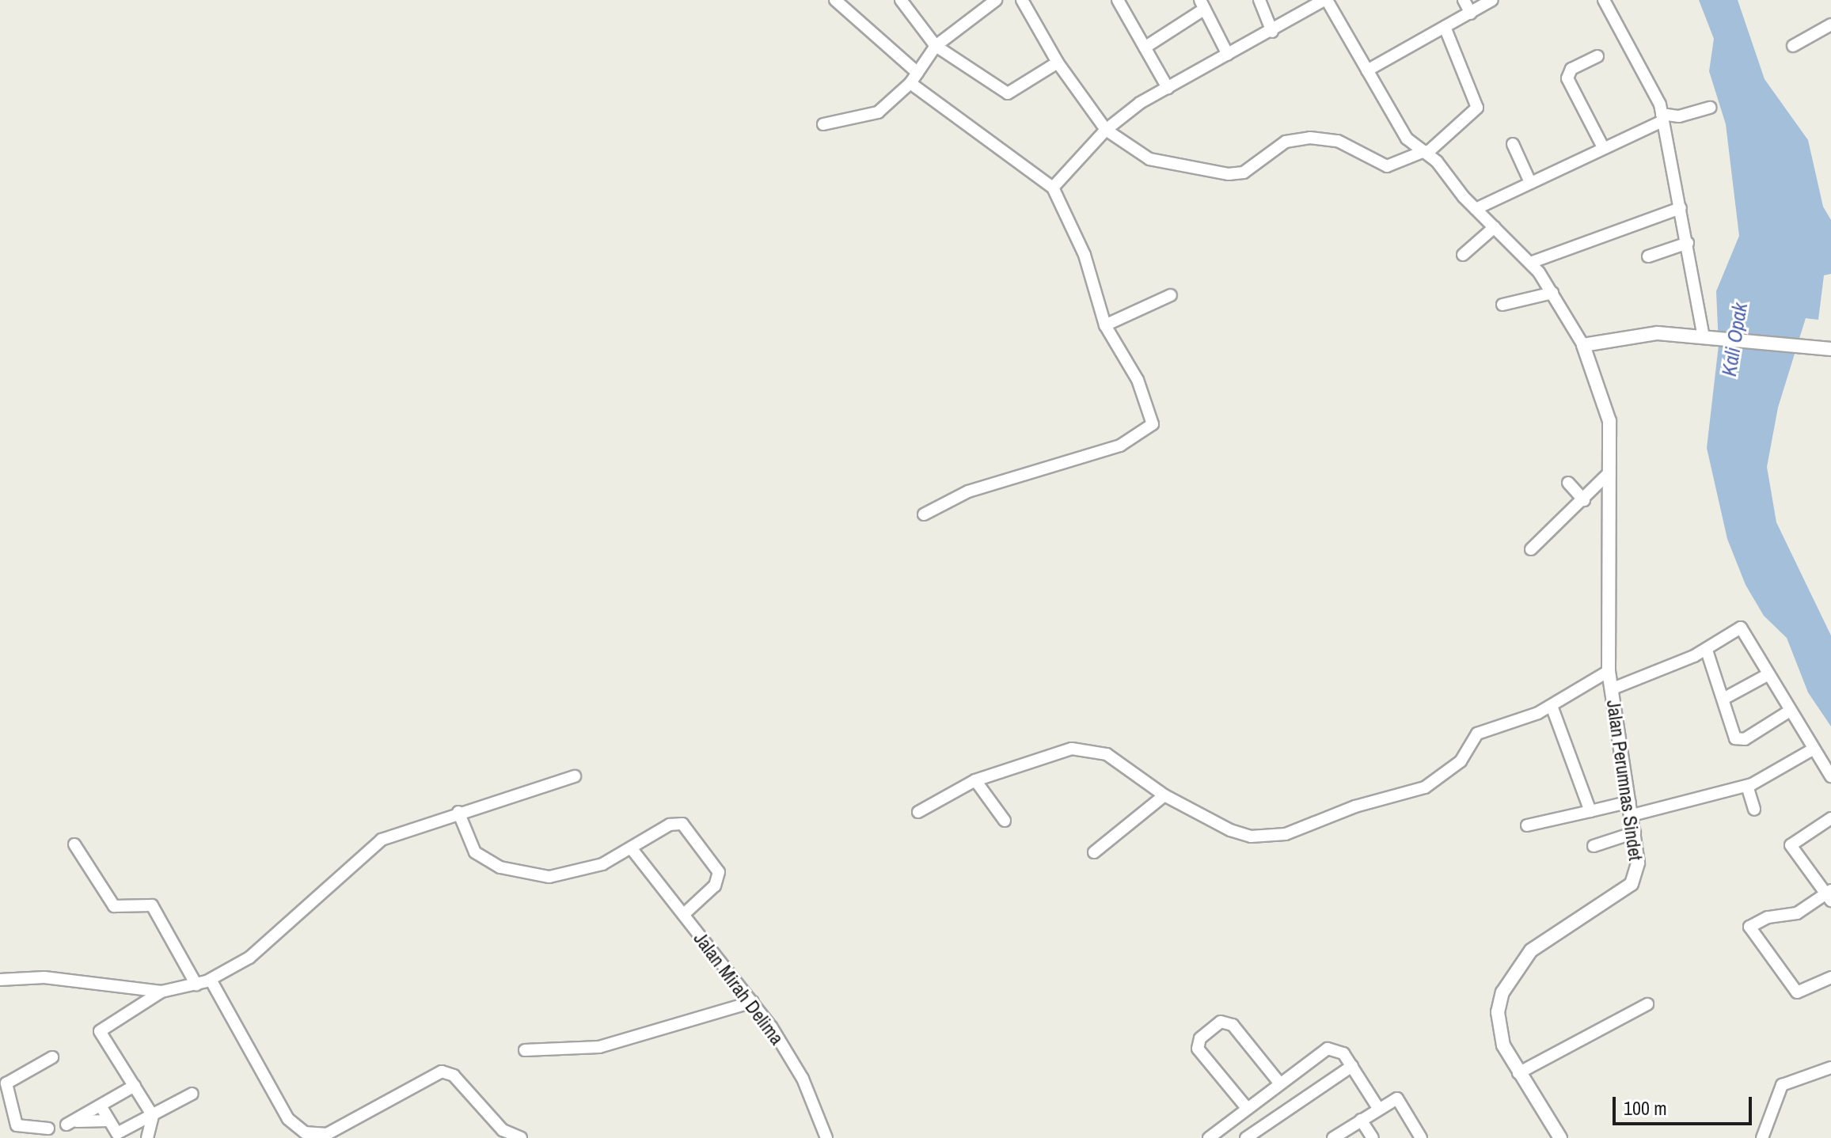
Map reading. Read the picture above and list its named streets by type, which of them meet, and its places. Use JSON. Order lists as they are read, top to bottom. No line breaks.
{"streets":{"street":["Jalan Perumnas Sindet","Jalan Mirah Delima"]},"water":["Kali Opak"],"scale_bar":"100 m"}
